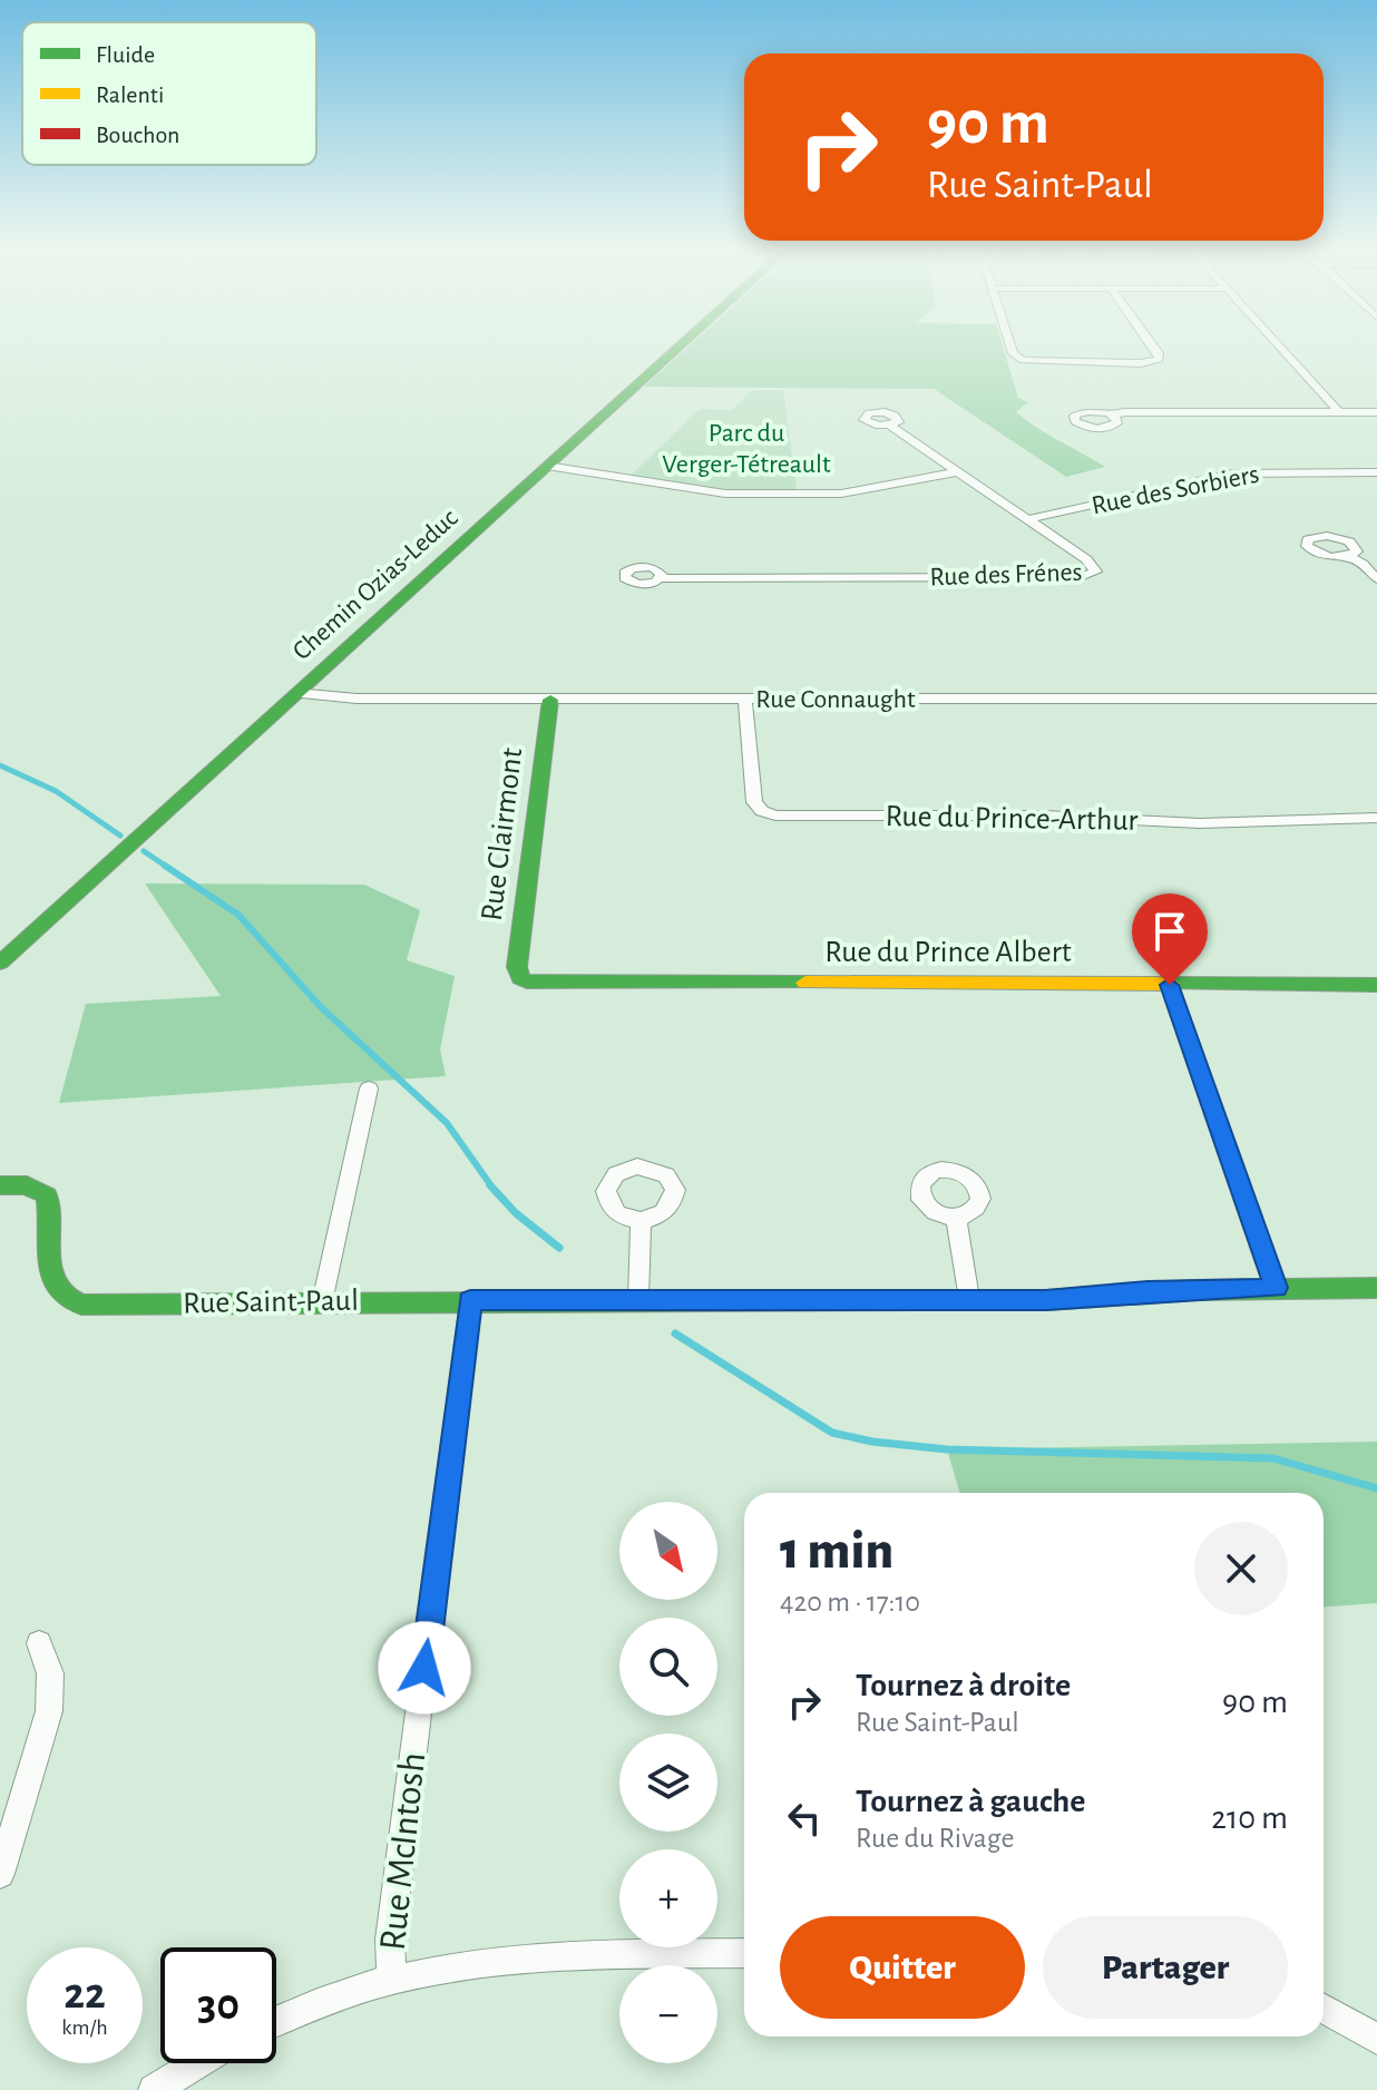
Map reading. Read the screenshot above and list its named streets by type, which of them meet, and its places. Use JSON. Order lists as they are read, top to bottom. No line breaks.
{"streets":{"street":["Rue des Sorbiers","Rue des Frénes","Chemin Ozias-Leduc","Rue Connaught","Rue du Prince-Arthur","Rue Clairmont","Rue du Prince Albert","Rue Saint-Paul","Rue McIntosh"]},"crossings":[["Rue des Sorbiers","Rue des Frénes"],["Chemin Ozias-Leduc","Rue Connaught"],["Rue Connaught","Rue du Prince-Arthur"],["Rue Connaught","Rue Clairmont"],["Rue Clairmont","Rue du Prince Albert"],["Rue Saint-Paul","Rue McIntosh"]],"parks":["Parc du Verger-Tétreault"],"legend":["Fluide","Ralenti","Bouchon"],"north":"bottom right","page":{"turn":["90 m","Rue Saint-Paul"],"heading":["1 min","420 m · 17:10"],"map_buttons":["+","−"],"list":[{"name":"Tournez à droite","note":"Rue Saint-Paul","value":"90 m"},{"name":"Tournez à gauche","note":"Rue du Rivage","value":"210 m"}],"buttons":["Quitter","Partager"],"speed":"22 km/h","limit":"30"}}
